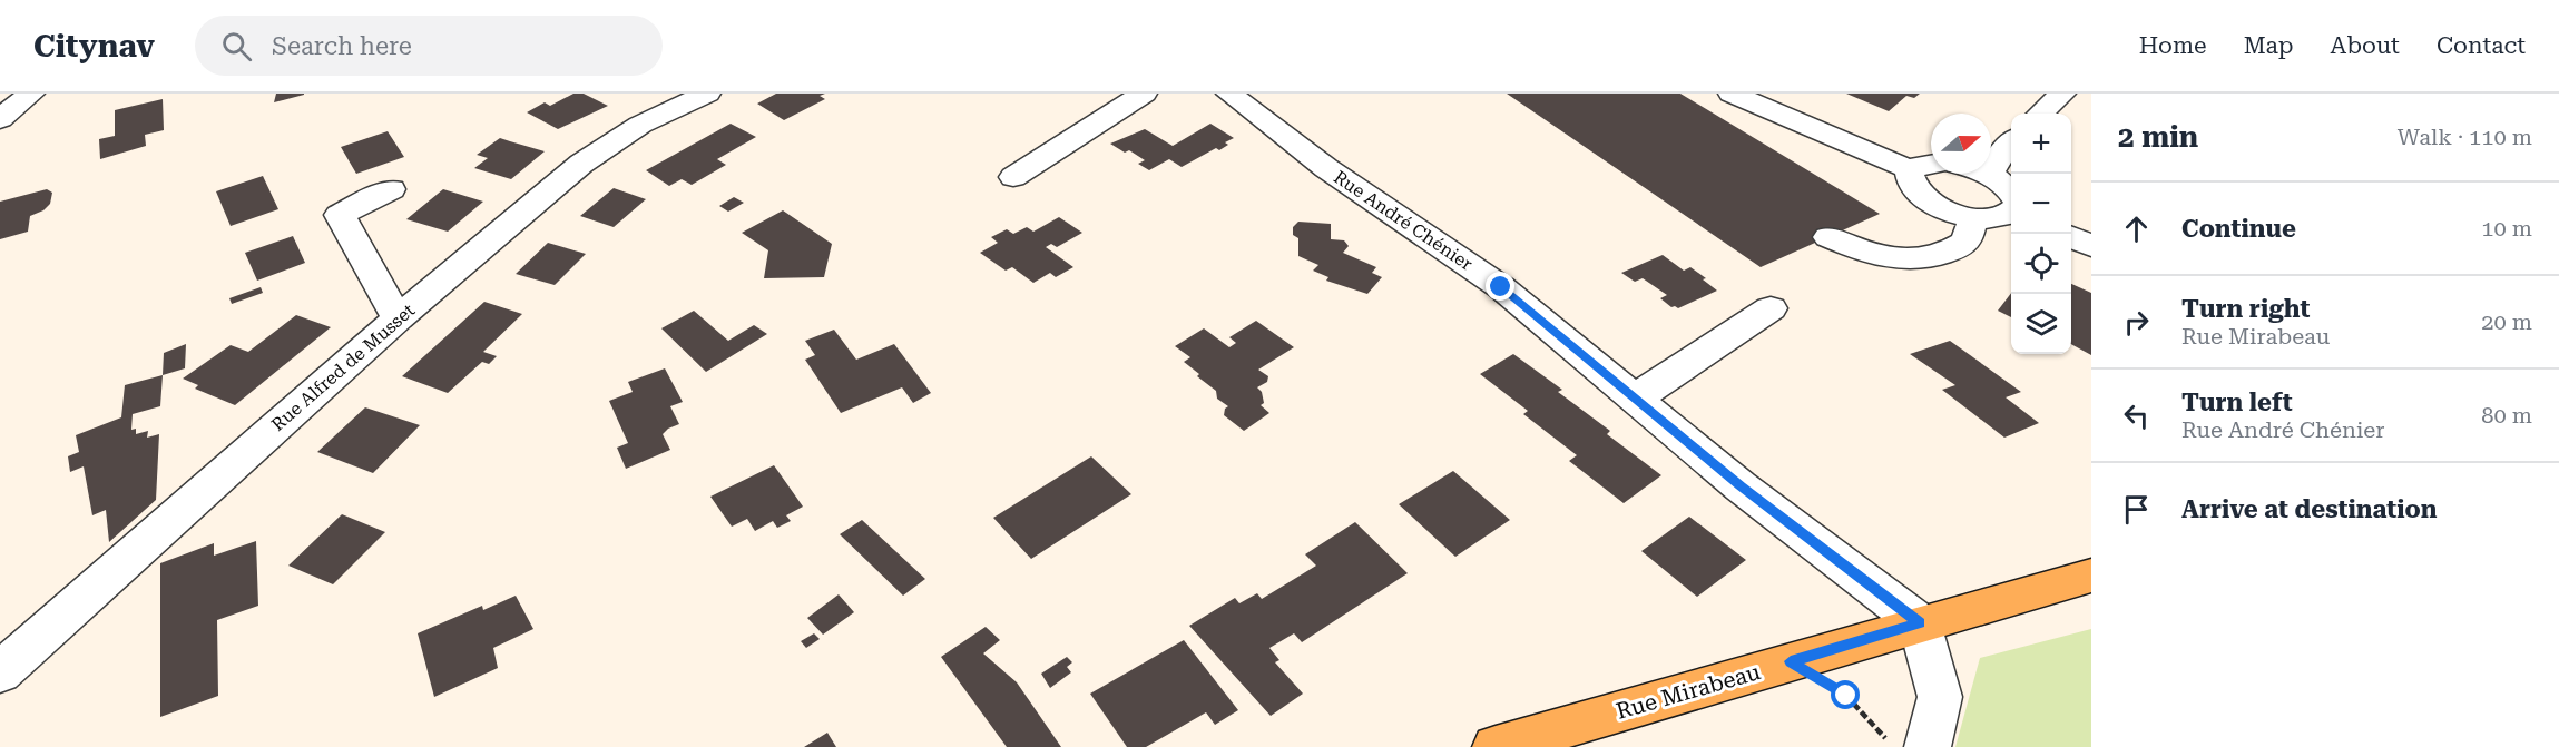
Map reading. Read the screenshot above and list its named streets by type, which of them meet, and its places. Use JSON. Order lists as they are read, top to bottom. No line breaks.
{"streets":{"main road":["Rue Mirabeau"],"street":["Rue André Chénier","Rue Alfred de Musset"]},"crossings":[["Rue André Chénier","Rue Mirabeau"]],"north":"right","page":{"header":"Citynav","search":"Search here","nav":["Home","Map","About","Contact"],"heading":["2 min","Walk · 110 m"],"map_buttons":["+","−"],"list":[["Continue","10 m"],["Turn right","Rue Mirabeau","20 m"],["Turn left","Rue André Chénier","80 m"],"Arrive at destination"]}}
